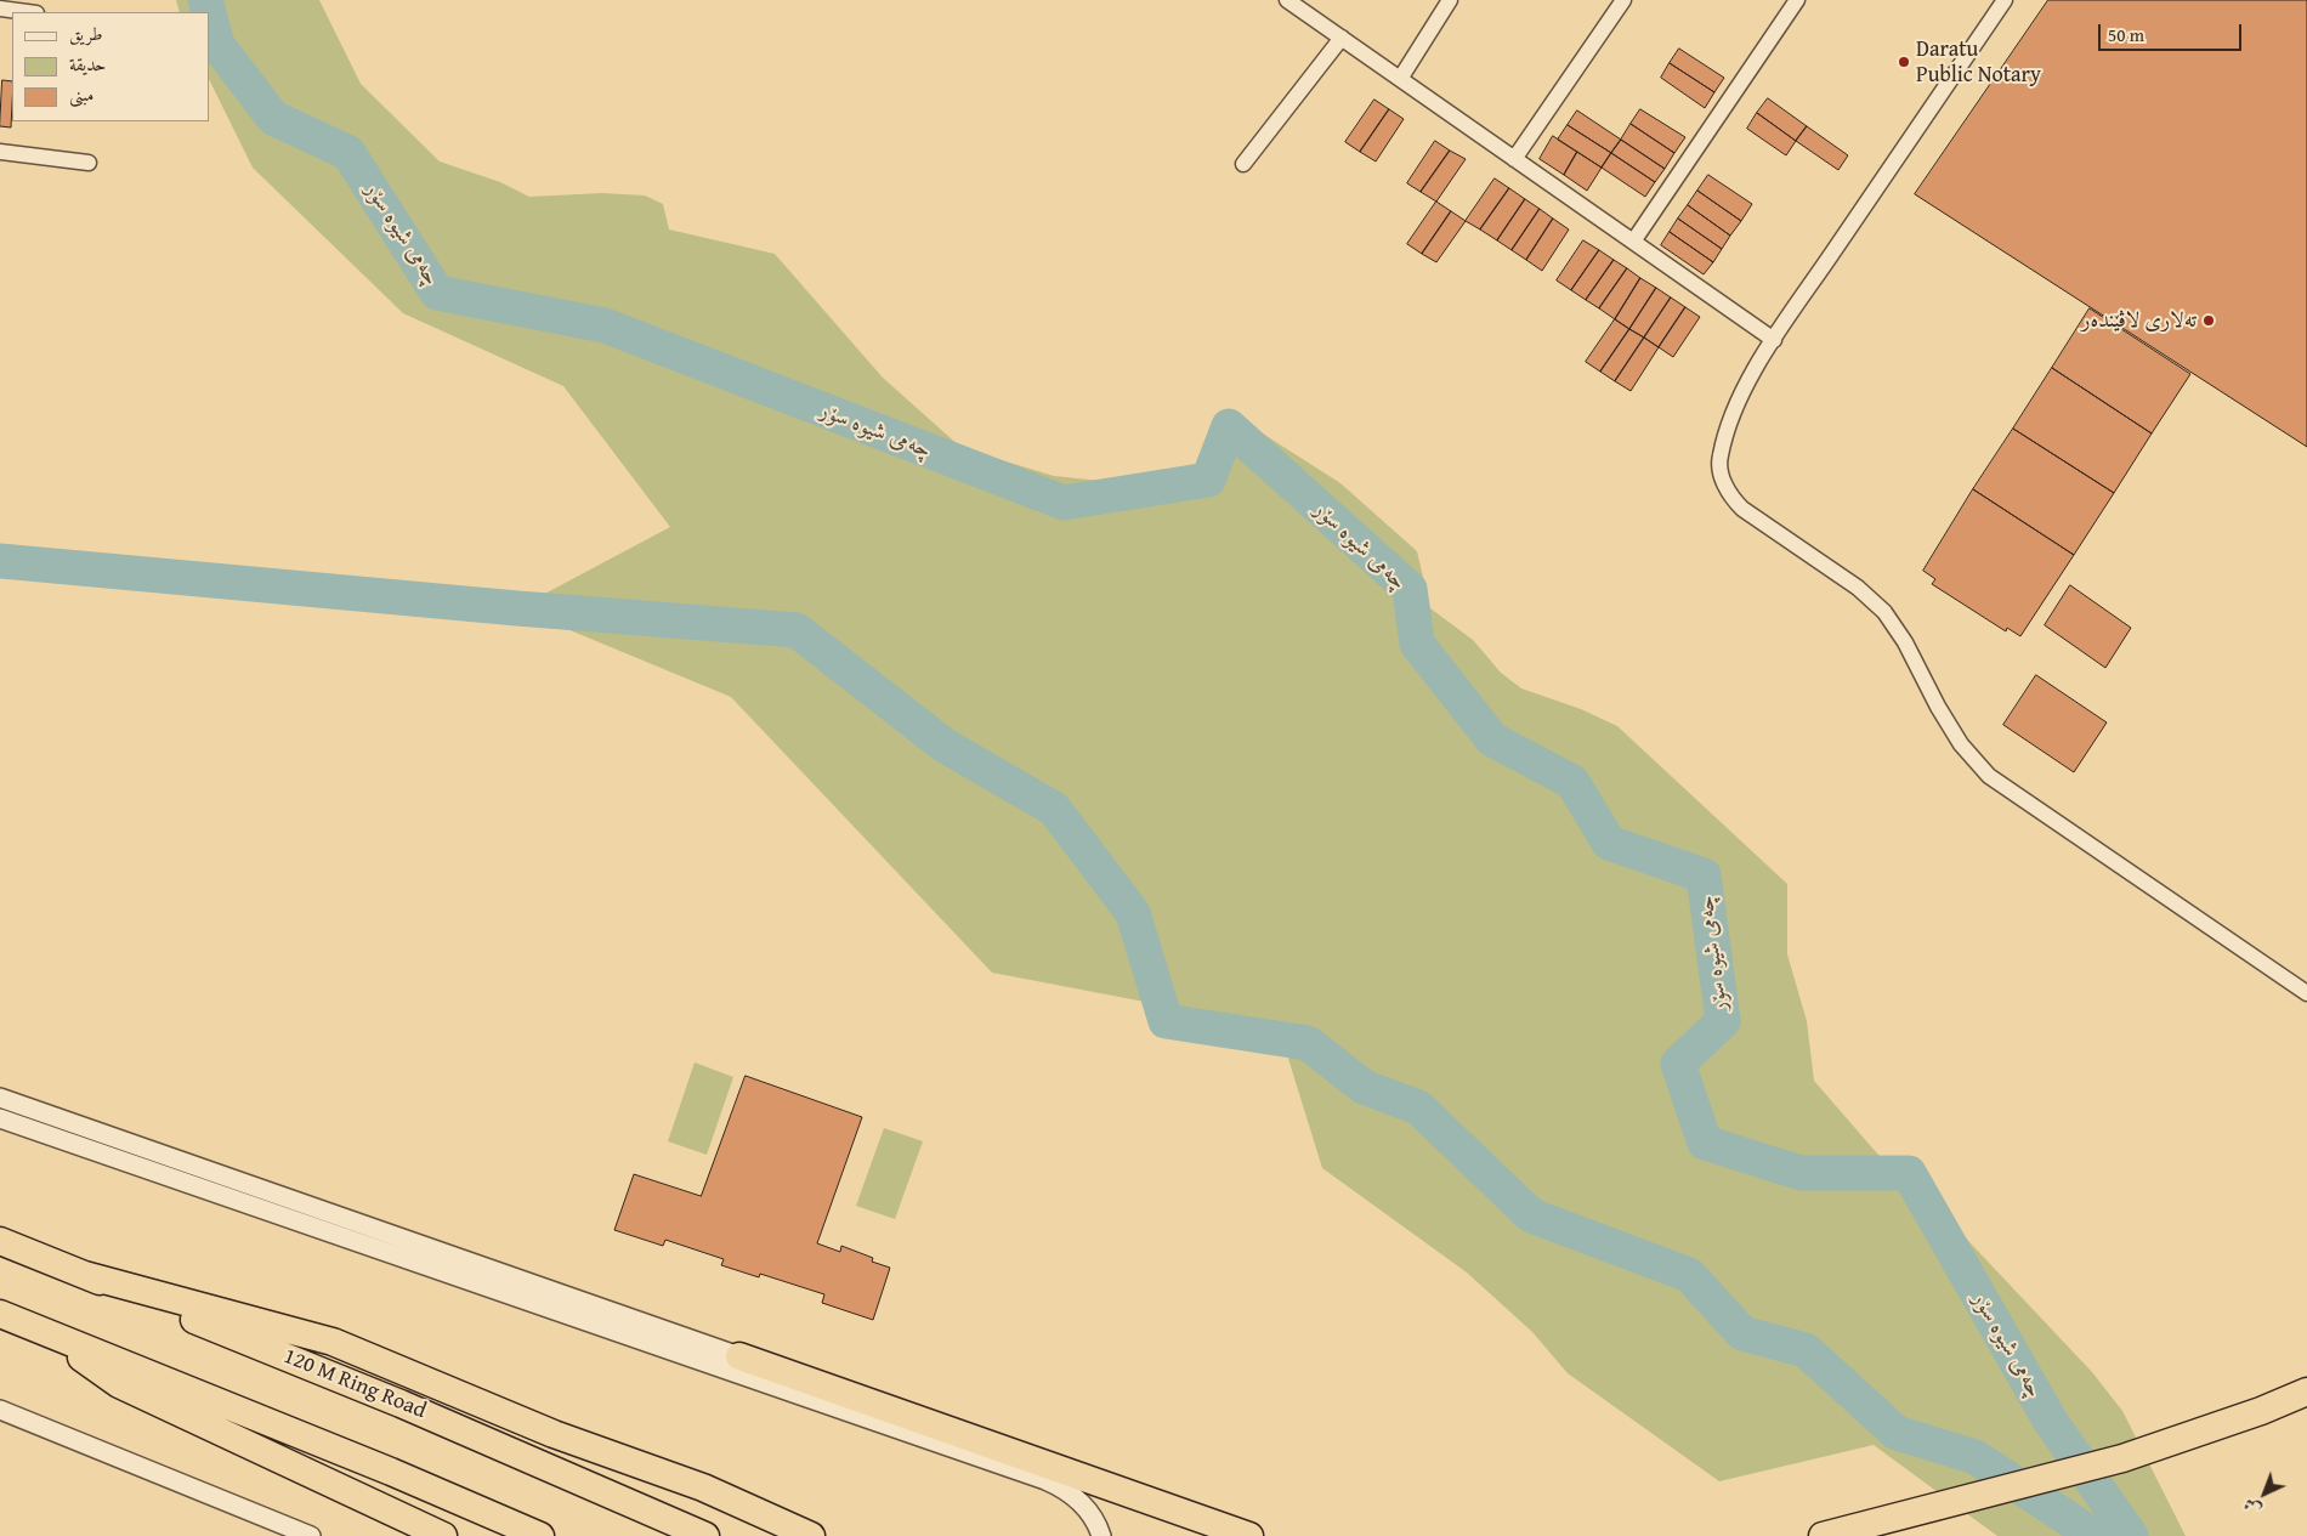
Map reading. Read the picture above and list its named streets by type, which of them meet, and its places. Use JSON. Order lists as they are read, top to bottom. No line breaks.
{"streets":{"highway":["120 M Ring Road"]},"water":["چەمی شیوە سۆر"],"places":["Daratu Public Notary","تەلاری لاڤێندەر"],"legend":["طريق","حديقة","مبنى"],"scale_bar":"50 m","north":"bottom left"}
